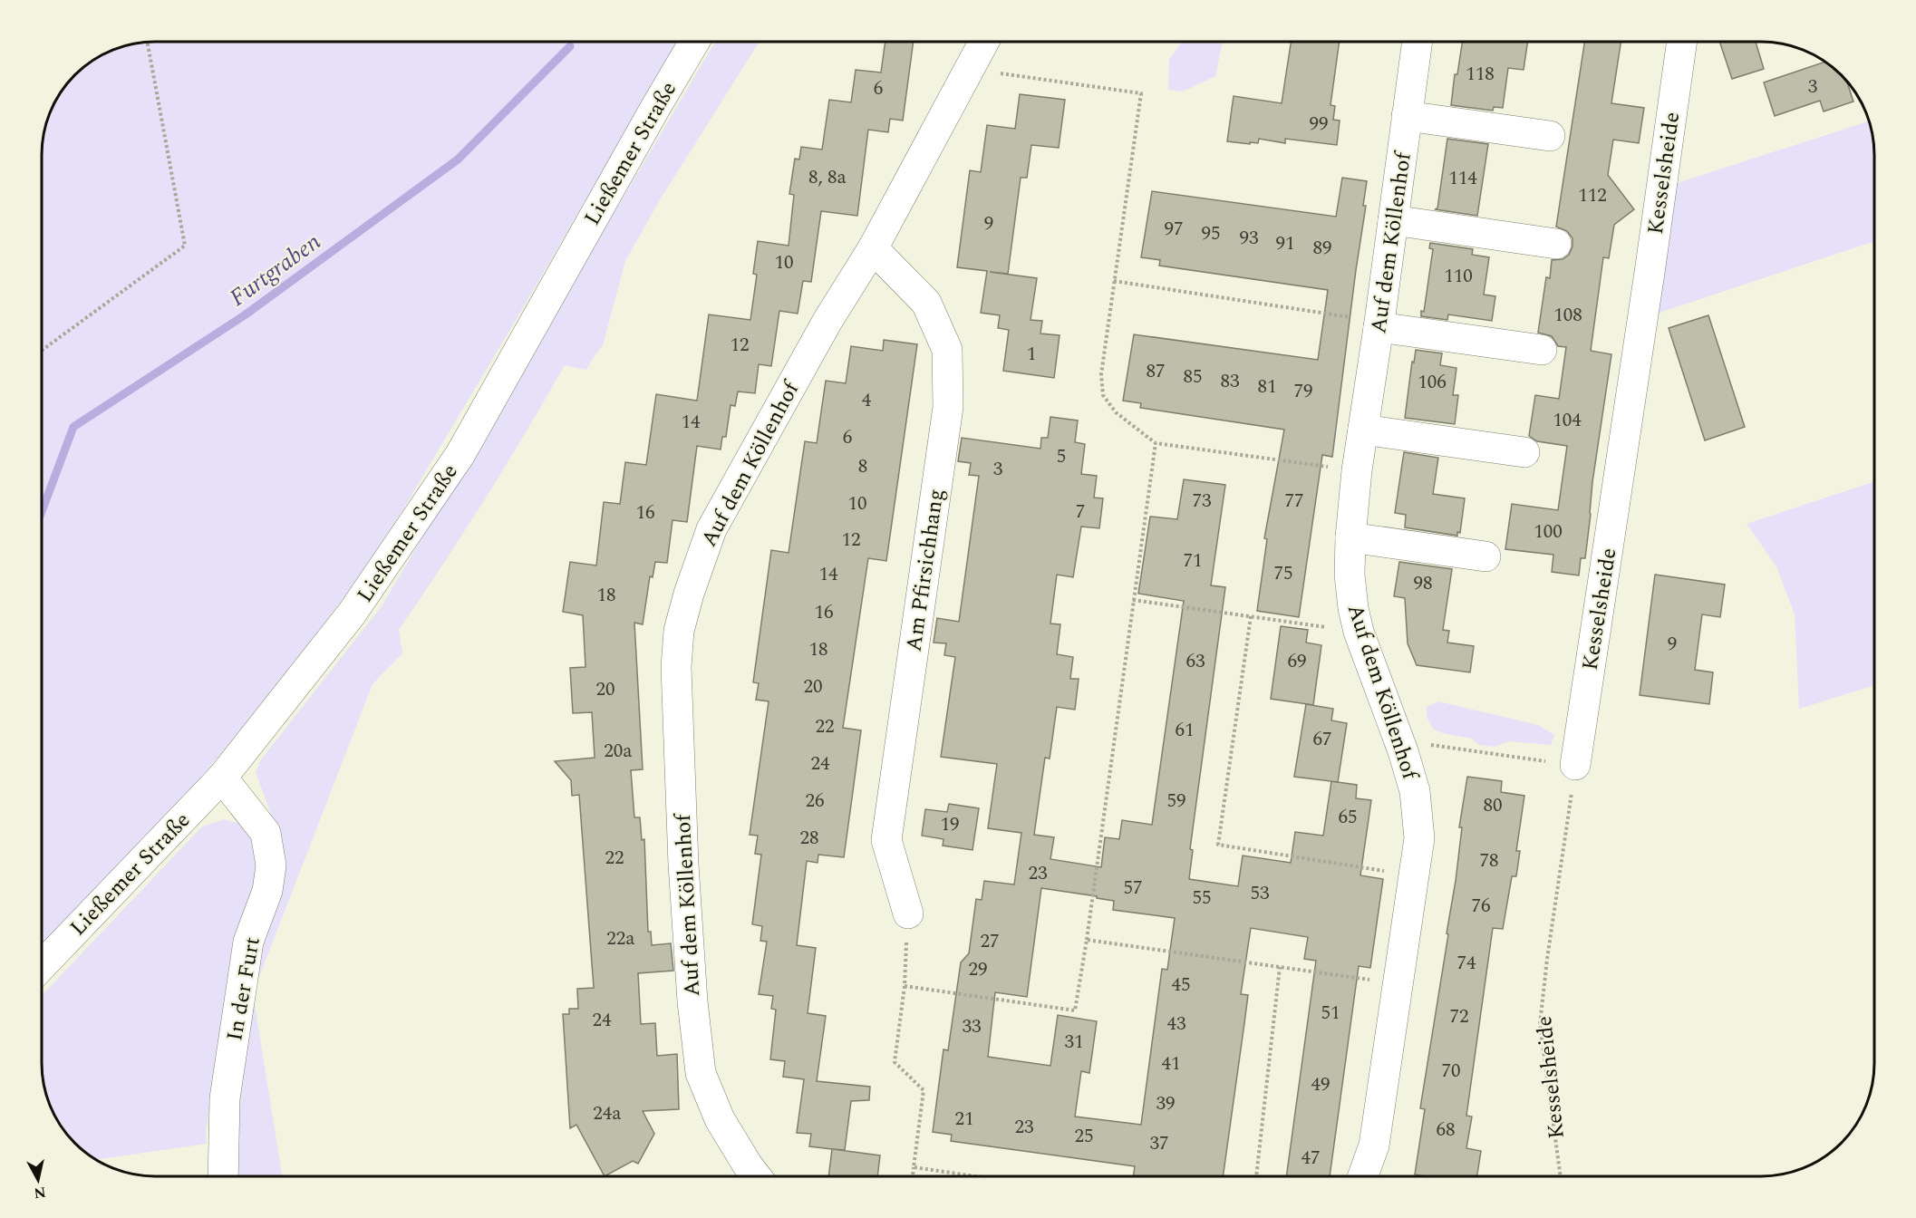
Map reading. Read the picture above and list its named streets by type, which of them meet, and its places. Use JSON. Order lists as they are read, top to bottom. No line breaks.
{"streets":{"street":["Ließemer Straße","Kesselsheide","Auf dem Köllenhof","Am Pfirsichhang","In der Furt"]},"crossings":[["Ließemer Straße","In der Furt"],["Auf dem Köllenhof","Am Pfirsichhang"]],"water":["Furtgraben"],"house_numbers":["118","3","6","99","8, 8a","114","112","9","97","95","93","91","89","10","110","108","12","1","87","85","83","106","81","79","4","104","14","6","5","8","3","73","77","10","7","16","100","12","71","75","14","98","18","16","9","18","63","69","20","20","22","61","67","20a","24","26","59","80","65","19","28","22","78","23","57","53","55","76","22a","27","74","29","45","51","72","24","43","33","31","41","70","49","39","24a","21","23","68","25","37","47"],"north":"bottom"}
